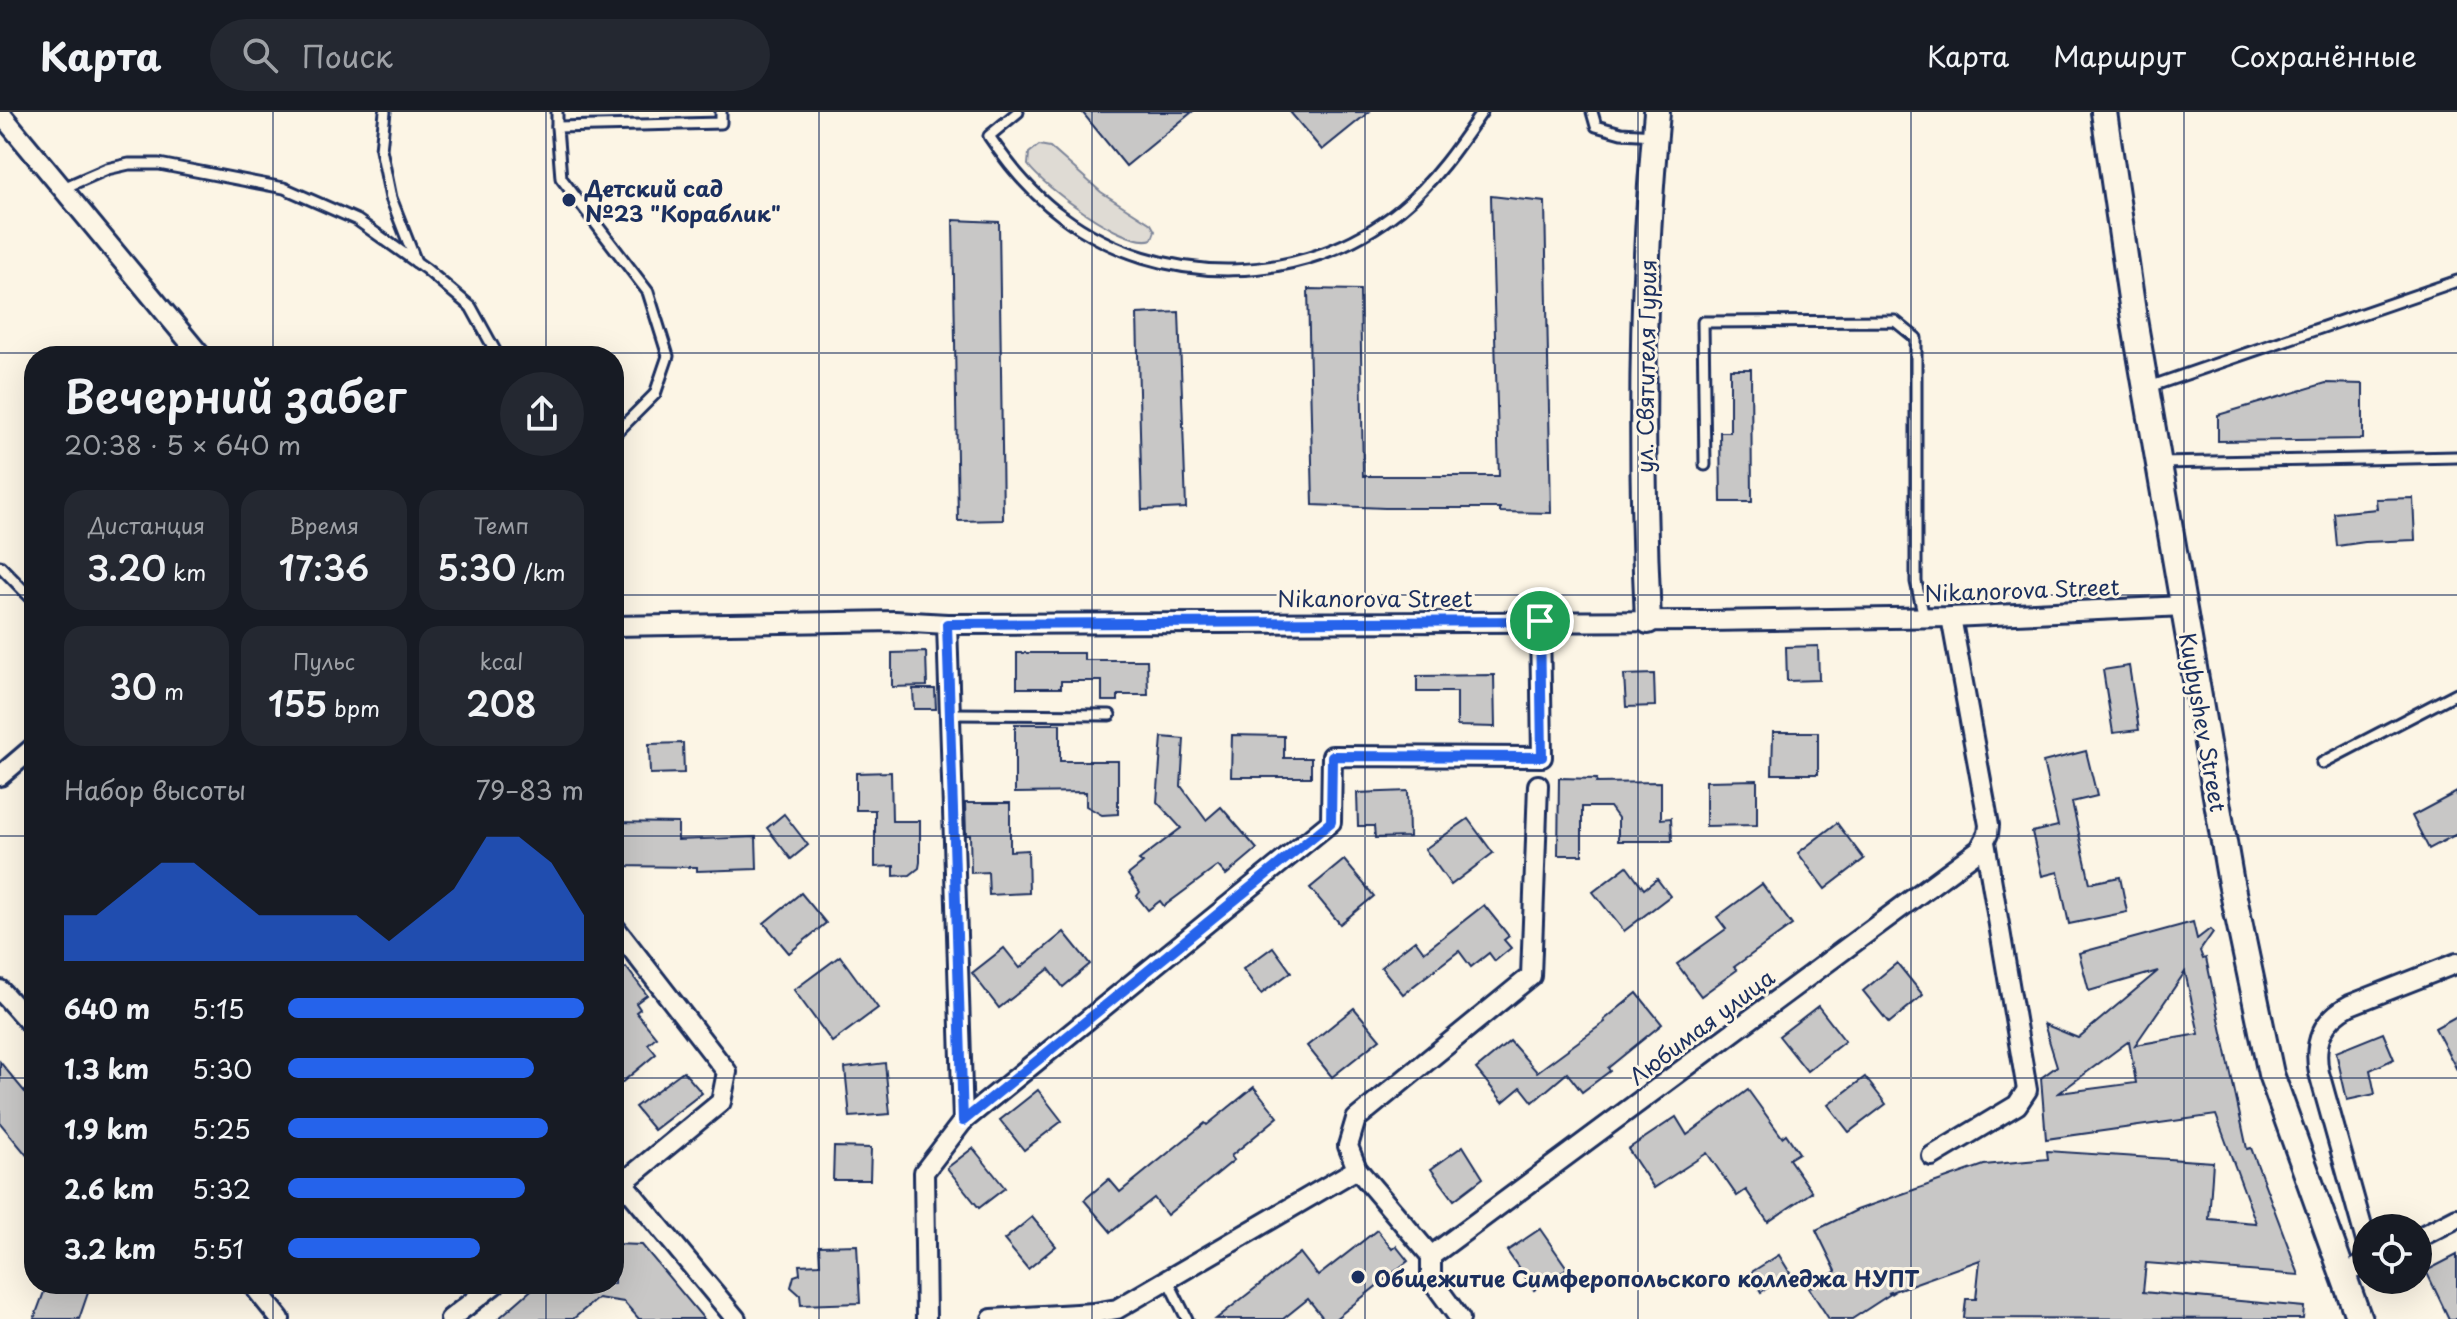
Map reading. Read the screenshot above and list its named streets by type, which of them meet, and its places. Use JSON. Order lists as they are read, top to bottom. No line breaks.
{"streets":{"main road":["ул. Святителя Гурия","Kuybyshev Street"],"street":["Nikanorova Street","Любимая улица"]},"crossings":[["ул. Святителя Гурия","Nikanorova Street"],["Nikanorova Street","Kuybyshev Street"]],"places":["Детский сад №23 \"Кораблик\"","Общежитие Симферопольского колледжа НУПТ"],"page":{"header":"Карта","search":"Поиск","nav":["Карта","Маршрут","Сохранённые"],"heading":["Вечерний забег","20:38 · 5 × 640 m"],"stats":[["Дистанция","3.20 km"],["Время","17:36"],["Темп","5:30 /km"],["30 m"],["Пульс","155 bpm"],["kcal","208"]],"chart":["Набор высоты","79–83 m"],"list":[{"name":"640 m","note":"5:15"},{"name":"1.3 km","note":"5:30"},{"name":"1.9 km","note":"5:25"},{"name":"2.6 km","note":"5:32"},{"name":"3.2 km","note":"5:51"}]}}
